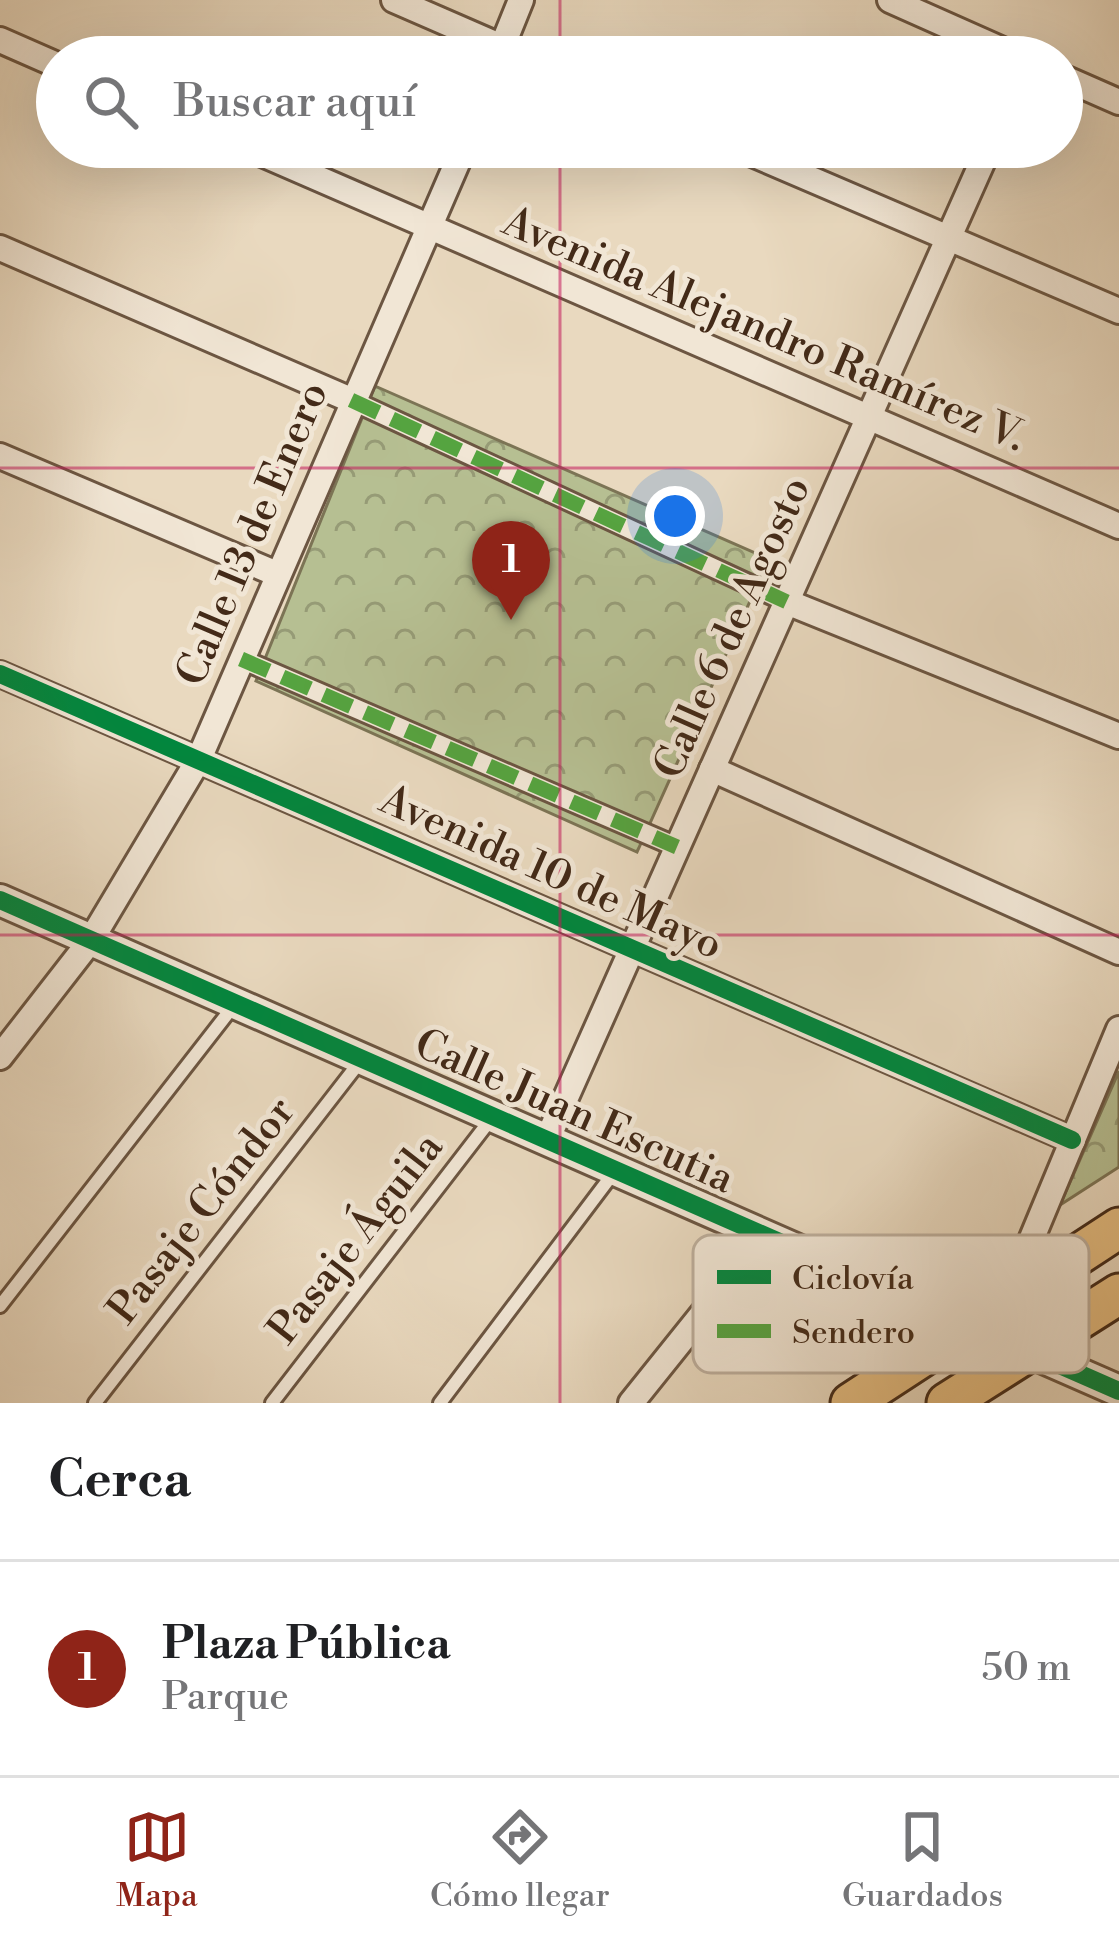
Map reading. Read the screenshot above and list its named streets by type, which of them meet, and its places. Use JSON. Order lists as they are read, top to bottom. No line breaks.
{"streets":{"street":["Avenida Alejandro Ramírez V.","Calle 13 de Enero","Calle 6 de Agosto","Avenida 10 de Mayo","Calle Juan Escutia"],"lane":["Pasaje Cóndor","Pasaje Águila"]},"crossings":[["Avenida Alejandro Ramírez V.","Calle 13 de Enero"],["Avenida Alejandro Ramírez V.","Calle 6 de Agosto"],["Calle 13 de Enero","Avenida 10 de Mayo"],["Calle 13 de Enero","Calle Juan Escutia"],["Calle 6 de Agosto","Avenida 10 de Mayo"],["Calle 6 de Agosto","Calle Juan Escutia"],["Calle Juan Escutia","Pasaje Cóndor"],["Calle Juan Escutia","Pasaje Águila"]],"legend":["Ciclovía","Sendero"],"page":{"search":"Buscar aquí","pins":"1","heading":"Cerca","list":[{"mark":"1","name":"Plaza Pública","note":"Parque","value":"50 m"}],"nav":["Mapa","Cómo llegar","Guardados"]}}
